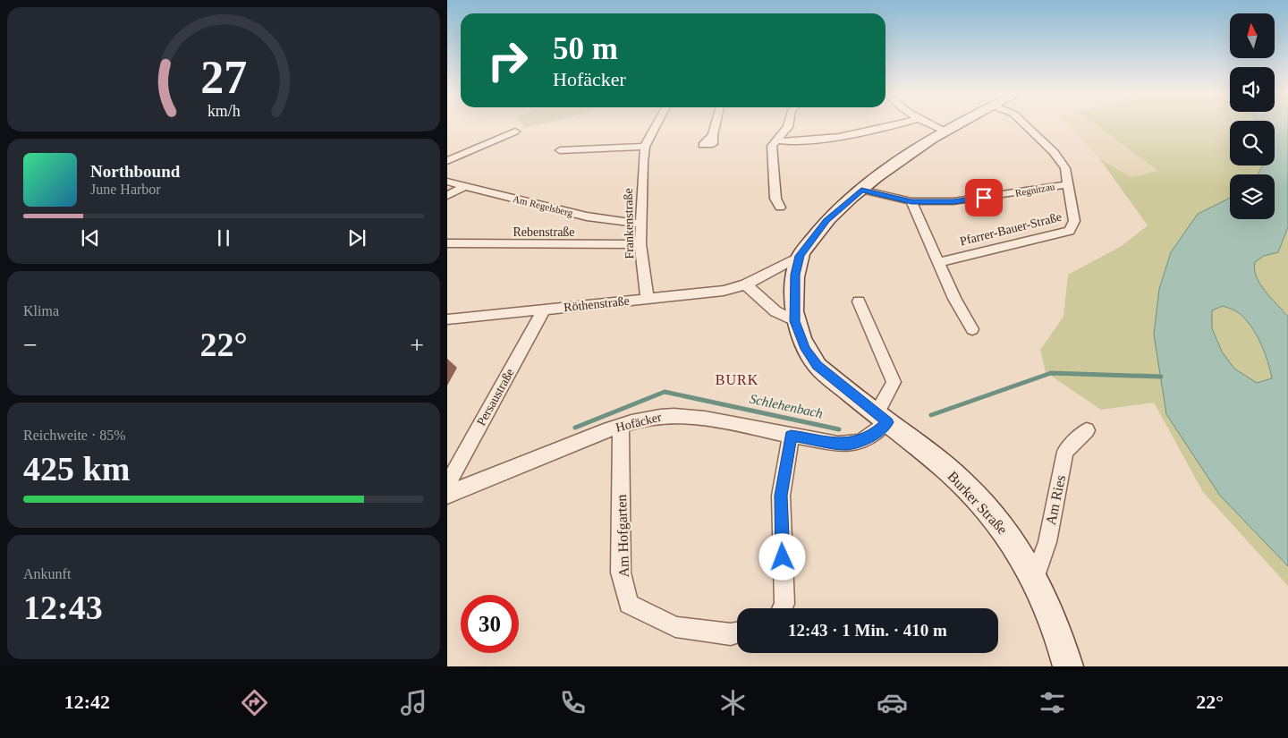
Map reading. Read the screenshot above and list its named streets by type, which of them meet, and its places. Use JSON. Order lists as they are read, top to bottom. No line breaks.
{"streets":{"main road":["Burker Straße"],"street":["Regnitzau","Am Regelsberg","Frankenstraße","Pfarrer-Bauer-Straße","Rebenstraße","Röthenstraße","Persaustraße","Hofäcker","Am Ries","Am Hofgarten"]},"crossings":[["Regnitzau","Pfarrer-Bauer-Straße"],["Regnitzau","Burker Straße"],["Am Regelsberg","Frankenstraße"],["Frankenstraße","Rebenstraße"],["Frankenstraße","Röthenstraße"],["Röthenstraße","Persaustraße"],["Röthenstraße","Burker Straße"],["Hofäcker","Burker Straße"],["Hofäcker","Am Hofgarten"],["Am Ries","Burker Straße"]],"districts":["BURK"],"water":["Schlehenbach"],"north":"top","page":{"turn":["50 m","Hofäcker"],"song":["Northbound","June Harbor"],"tile":["Klima",["Reichweite · 85%","425 km"],["Ankunft","12:43"]],"heat":["−","22°","+"],"limit":"30","trip":"12:43 · 1 Min. · 410 m","tabs":["12:42","22°"],"gauge":["27","km/h"]}}
